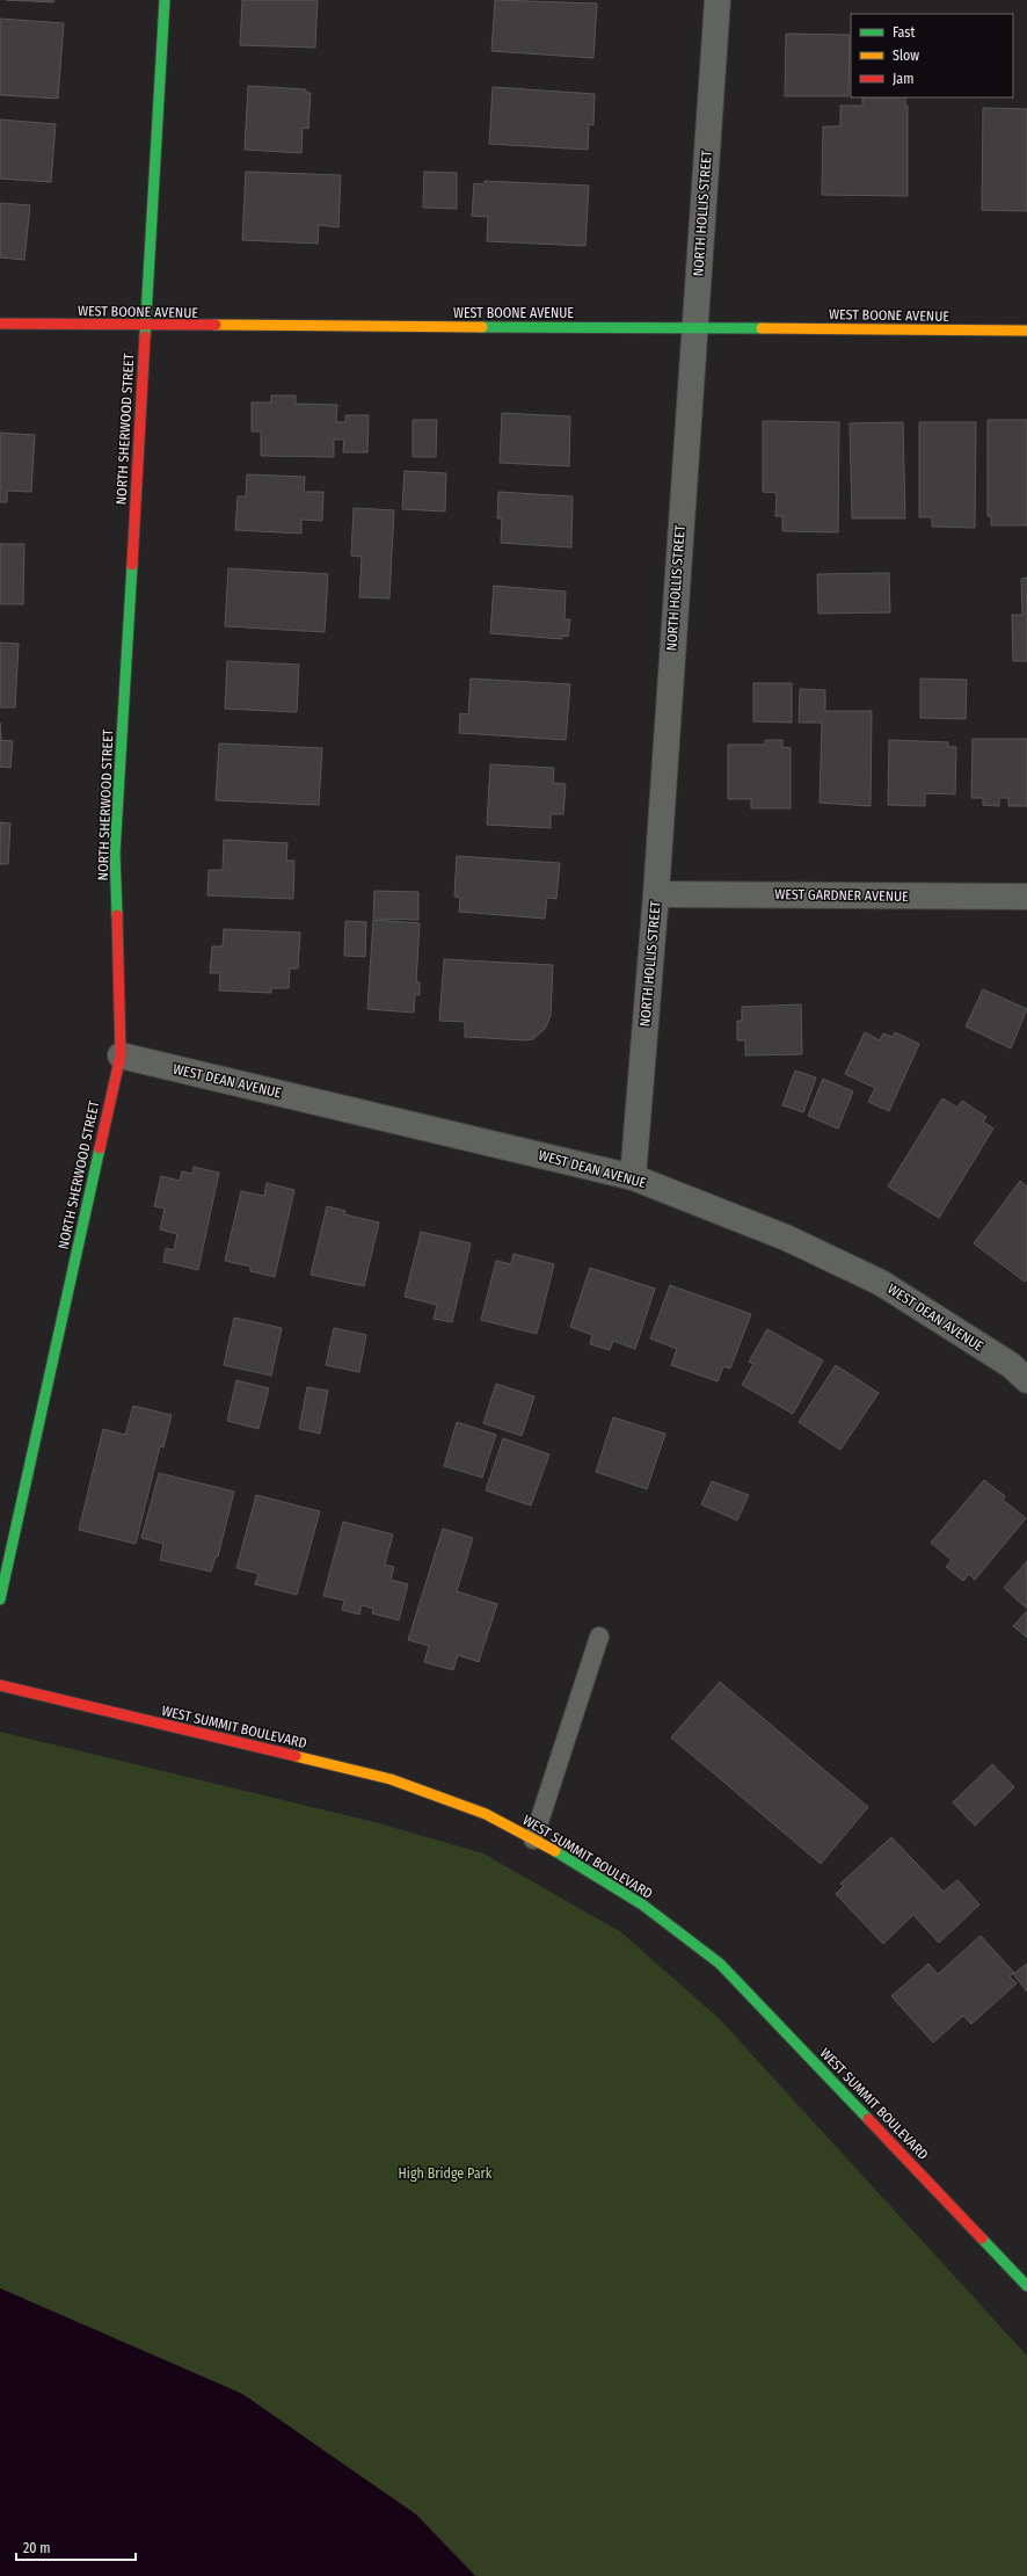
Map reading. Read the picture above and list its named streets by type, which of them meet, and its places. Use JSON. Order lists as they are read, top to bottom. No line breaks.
{"streets":{"street":["NORTH HOLLIS STREET","WEST BOONE AVENUE","NORTH SHERWOOD STREET","WEST GARDNER AVENUE","WEST DEAN AVENUE","WEST SUMMIT BOULEVARD"]},"crossings":[["NORTH HOLLIS STREET","WEST BOONE AVENUE"],["NORTH HOLLIS STREET","WEST GARDNER AVENUE"],["NORTH HOLLIS STREET","WEST DEAN AVENUE"],["WEST BOONE AVENUE","NORTH SHERWOOD STREET"],["NORTH SHERWOOD STREET","WEST DEAN AVENUE"]],"parks":["High Bridge Park"],"legend":["Fast","Slow","Jam"],"scale_bar":"20 m"}
